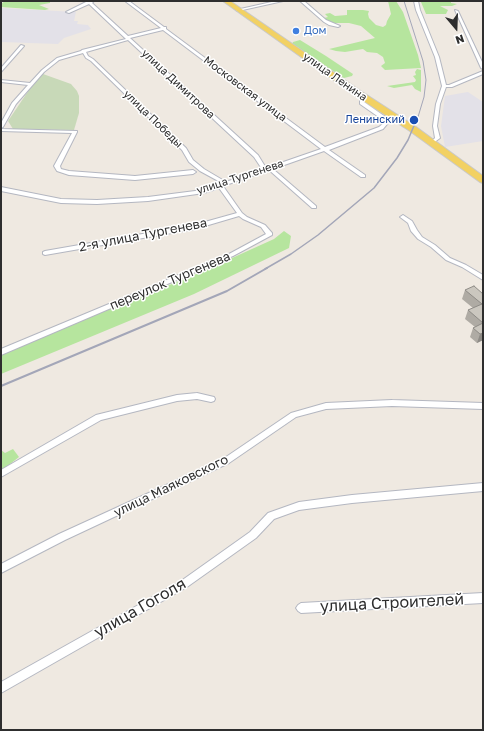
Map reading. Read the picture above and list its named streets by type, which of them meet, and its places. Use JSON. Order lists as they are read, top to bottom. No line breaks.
{"streets":{"main road":["улица Ленина"],"street":["улица Димитрова","Московская улица","улица Победы","улица Тургенева","2-я улица Тургенева","переулок Тургенева","улица Маяковского","улица Строителей","улица Гоголя"]},"crossings":[["улица Ленина","улица Тургенева"],["улица Димитрова","улица Тургенева"],["Московская улица","улица Тургенева"],["улица Победы","улица Тургенева"],["улица Победы","переулок Тургенева"],["улица Тургенева","переулок Тургенева"],["2-я улица Тургенева","переулок Тургенева"]],"places":["Дом","Ленинский"],"north":"bottom"}
